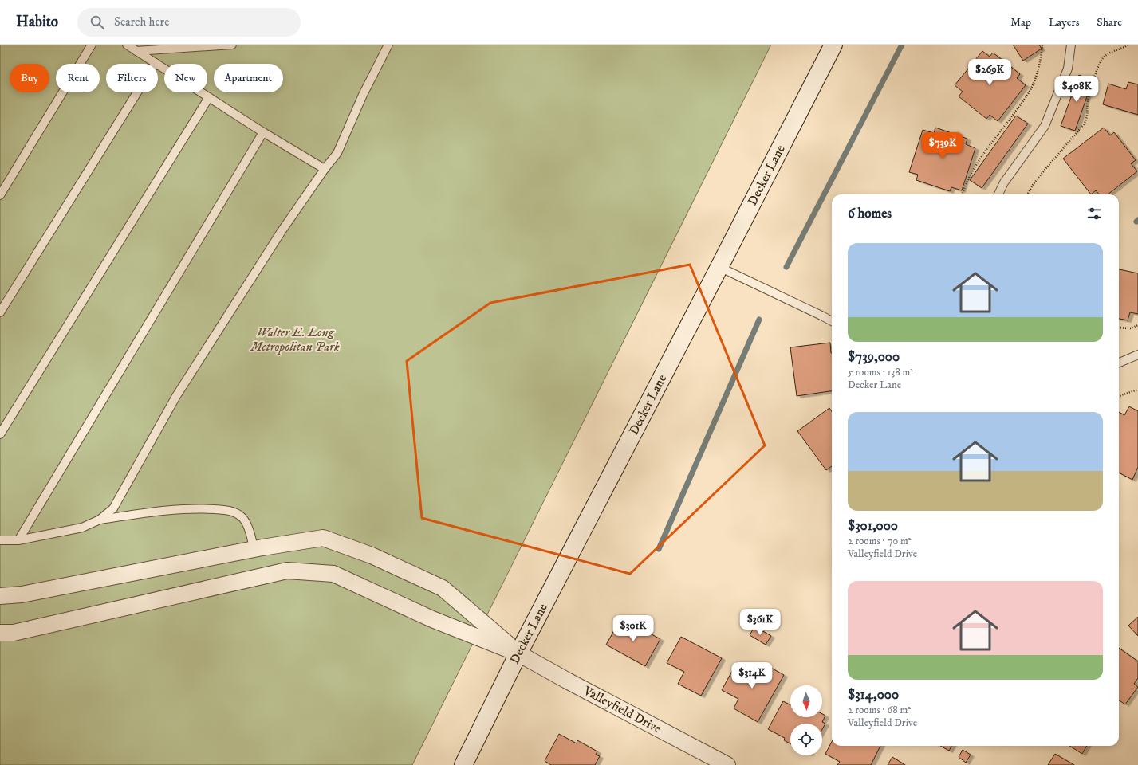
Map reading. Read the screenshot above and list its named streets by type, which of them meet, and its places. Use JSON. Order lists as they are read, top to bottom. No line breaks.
{"streets":{"main road":["Decker Lane"],"street":["Valleyfield Drive"]},"crossings":[["Decker Lane","Valleyfield Drive"]],"parks":["Walter E. Long Metropolitan Park"],"north":"bottom","page":{"header":"Habito","search":"Search here","nav":["Map","Layers","Share"],"price":["$269K","$408K","$739K","$361K","$301K","$314K"],"chip":["Buy","Rent","Filters","New","Apartment"],"heading":"6 homes","list":[{"name":"$739,000","note":"5 rooms · 138 m² · Decker Lane"},{"name":"$301,000","note":"2 rooms · 70 m² · Valleyfield Drive"},{"name":"$314,000","note":"2 rooms · 68 m² · Valleyfield Drive"}]}}
